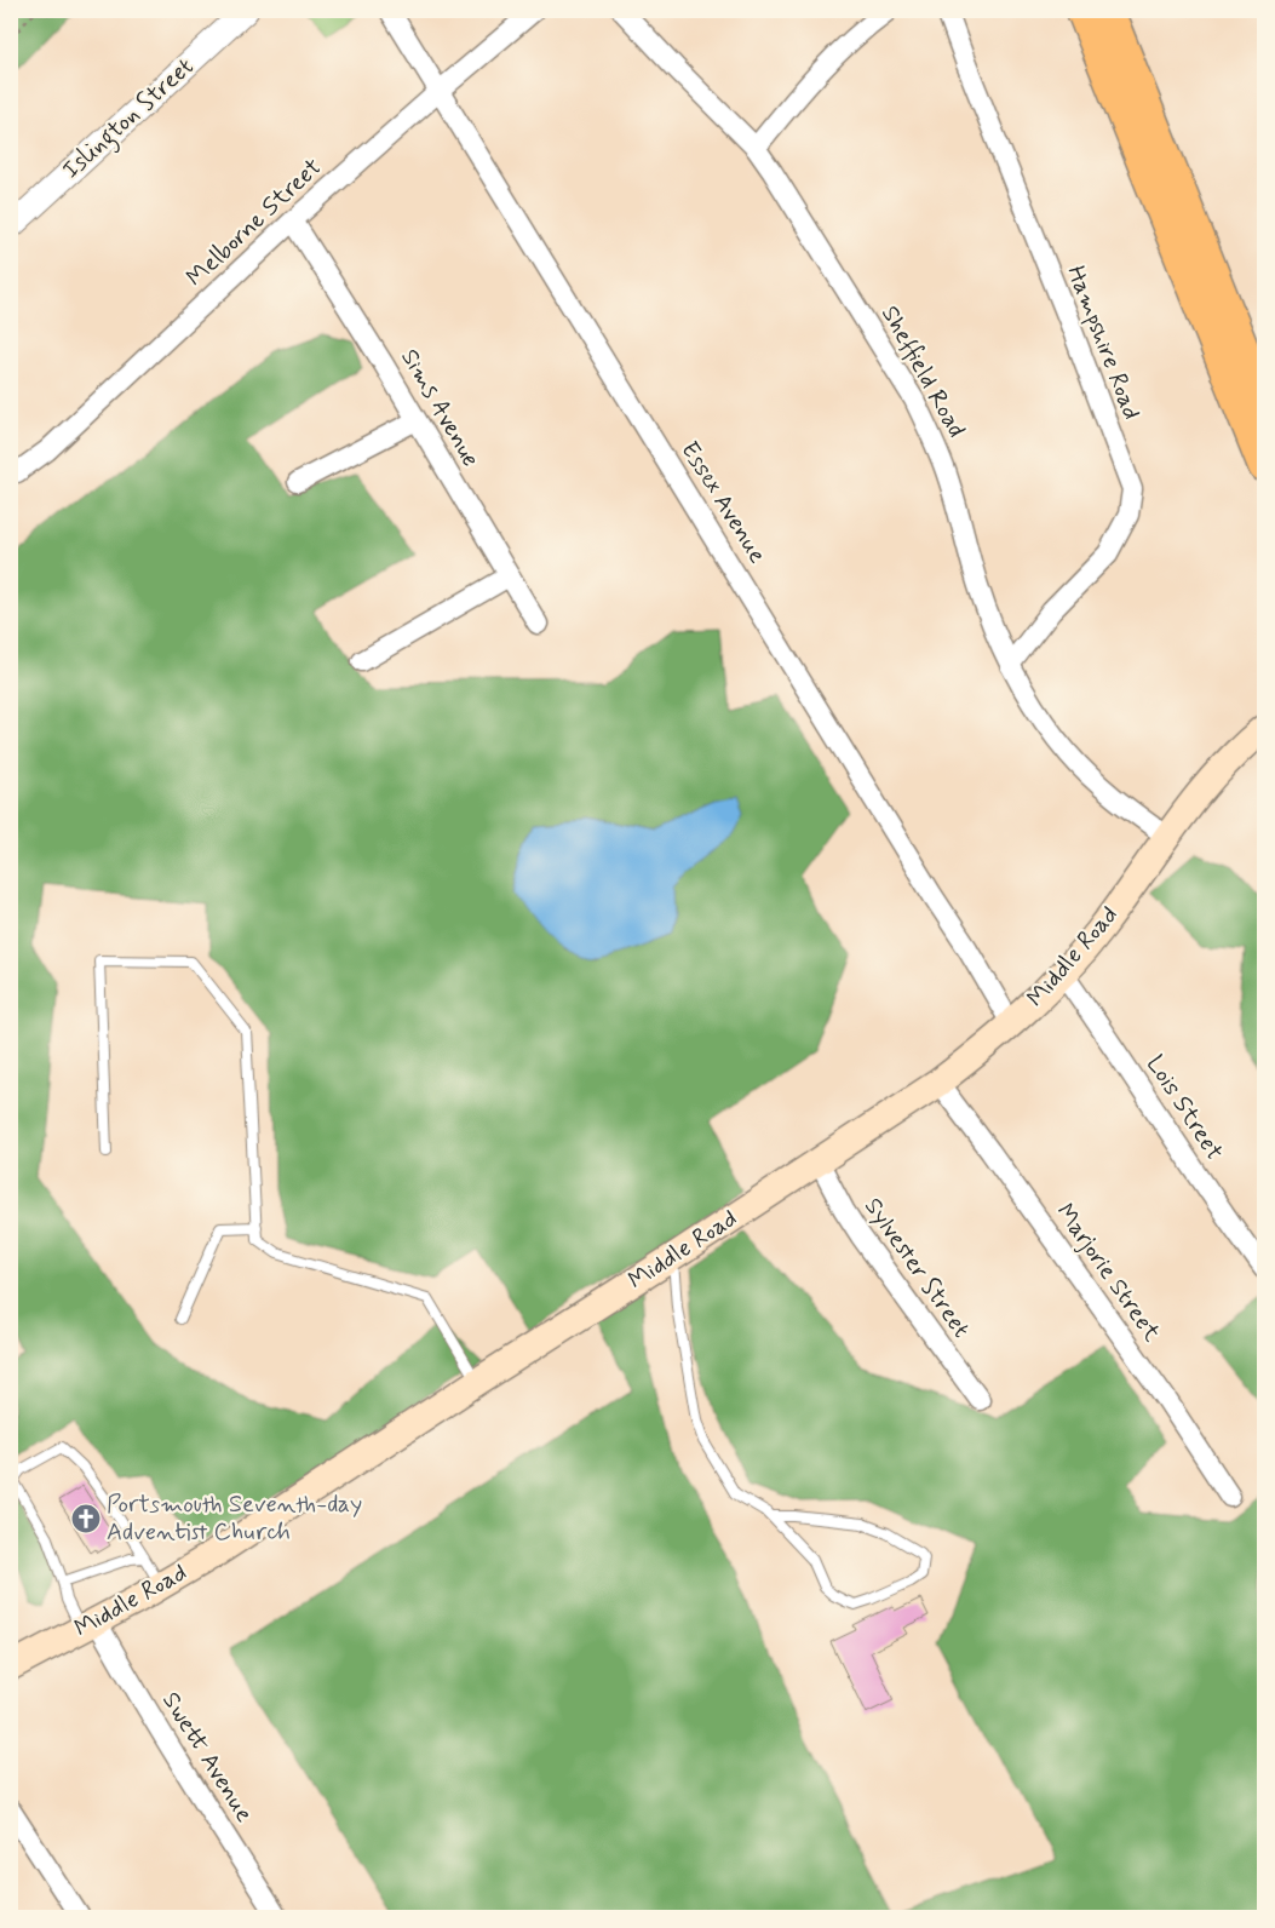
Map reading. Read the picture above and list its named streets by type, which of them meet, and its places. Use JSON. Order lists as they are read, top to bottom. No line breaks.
{"streets":{"main road":["Middle Road"],"street":["Islington Street","Melborne Street","Hampshire Road","Sheffield Road","Sims Avenue","Essex Avenue","Lois Street","Sylvester Street","Marjorie Street","Swett Avenue"]},"crossings":[["Melborne Street","Sims Avenue"],["Melborne Street","Essex Avenue"],["Hampshire Road","Sheffield Road"],["Sheffield Road","Middle Road"],["Essex Avenue","Middle Road"],["Middle Road","Lois Street"],["Middle Road","Sylvester Street"],["Middle Road","Marjorie Street"],["Middle Road","Swett Avenue"]],"places":{"church":["Portsmouth Seventh-day Adventist Church"]}}
